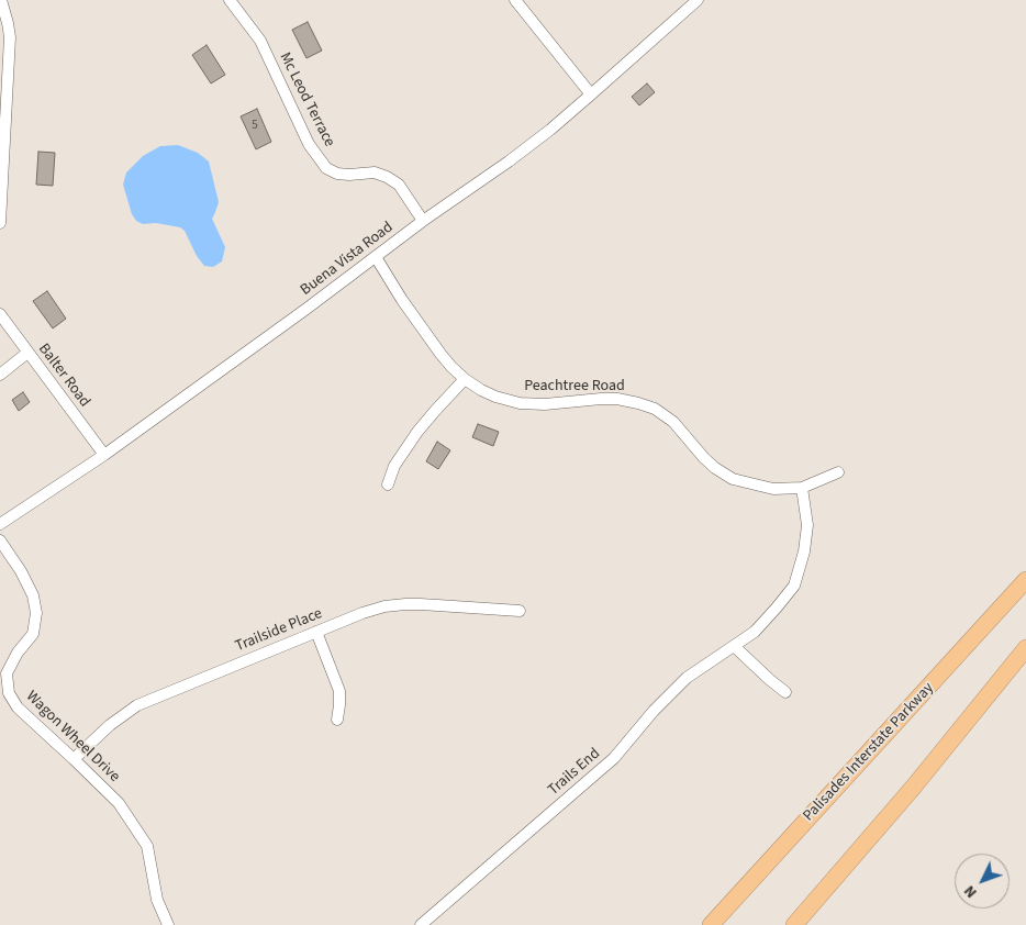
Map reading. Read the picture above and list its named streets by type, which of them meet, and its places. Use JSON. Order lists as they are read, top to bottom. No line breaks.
{"streets":{"highway":["Palisades Interstate Parkway"],"street":["Mc Leod Terrace","Buena Vista Road","Balter Road","Peachtree Road","Trailside Place","Wagon Wheel Drive","Trails End"]},"crossings":[["Mc Leod Terrace","Buena Vista Road"],["Buena Vista Road","Balter Road"],["Buena Vista Road","Peachtree Road"],["Peachtree Road","Trails End"],["Trailside Place","Wagon Wheel Drive"]],"house_numbers":["5"],"north":"bottom left"}
